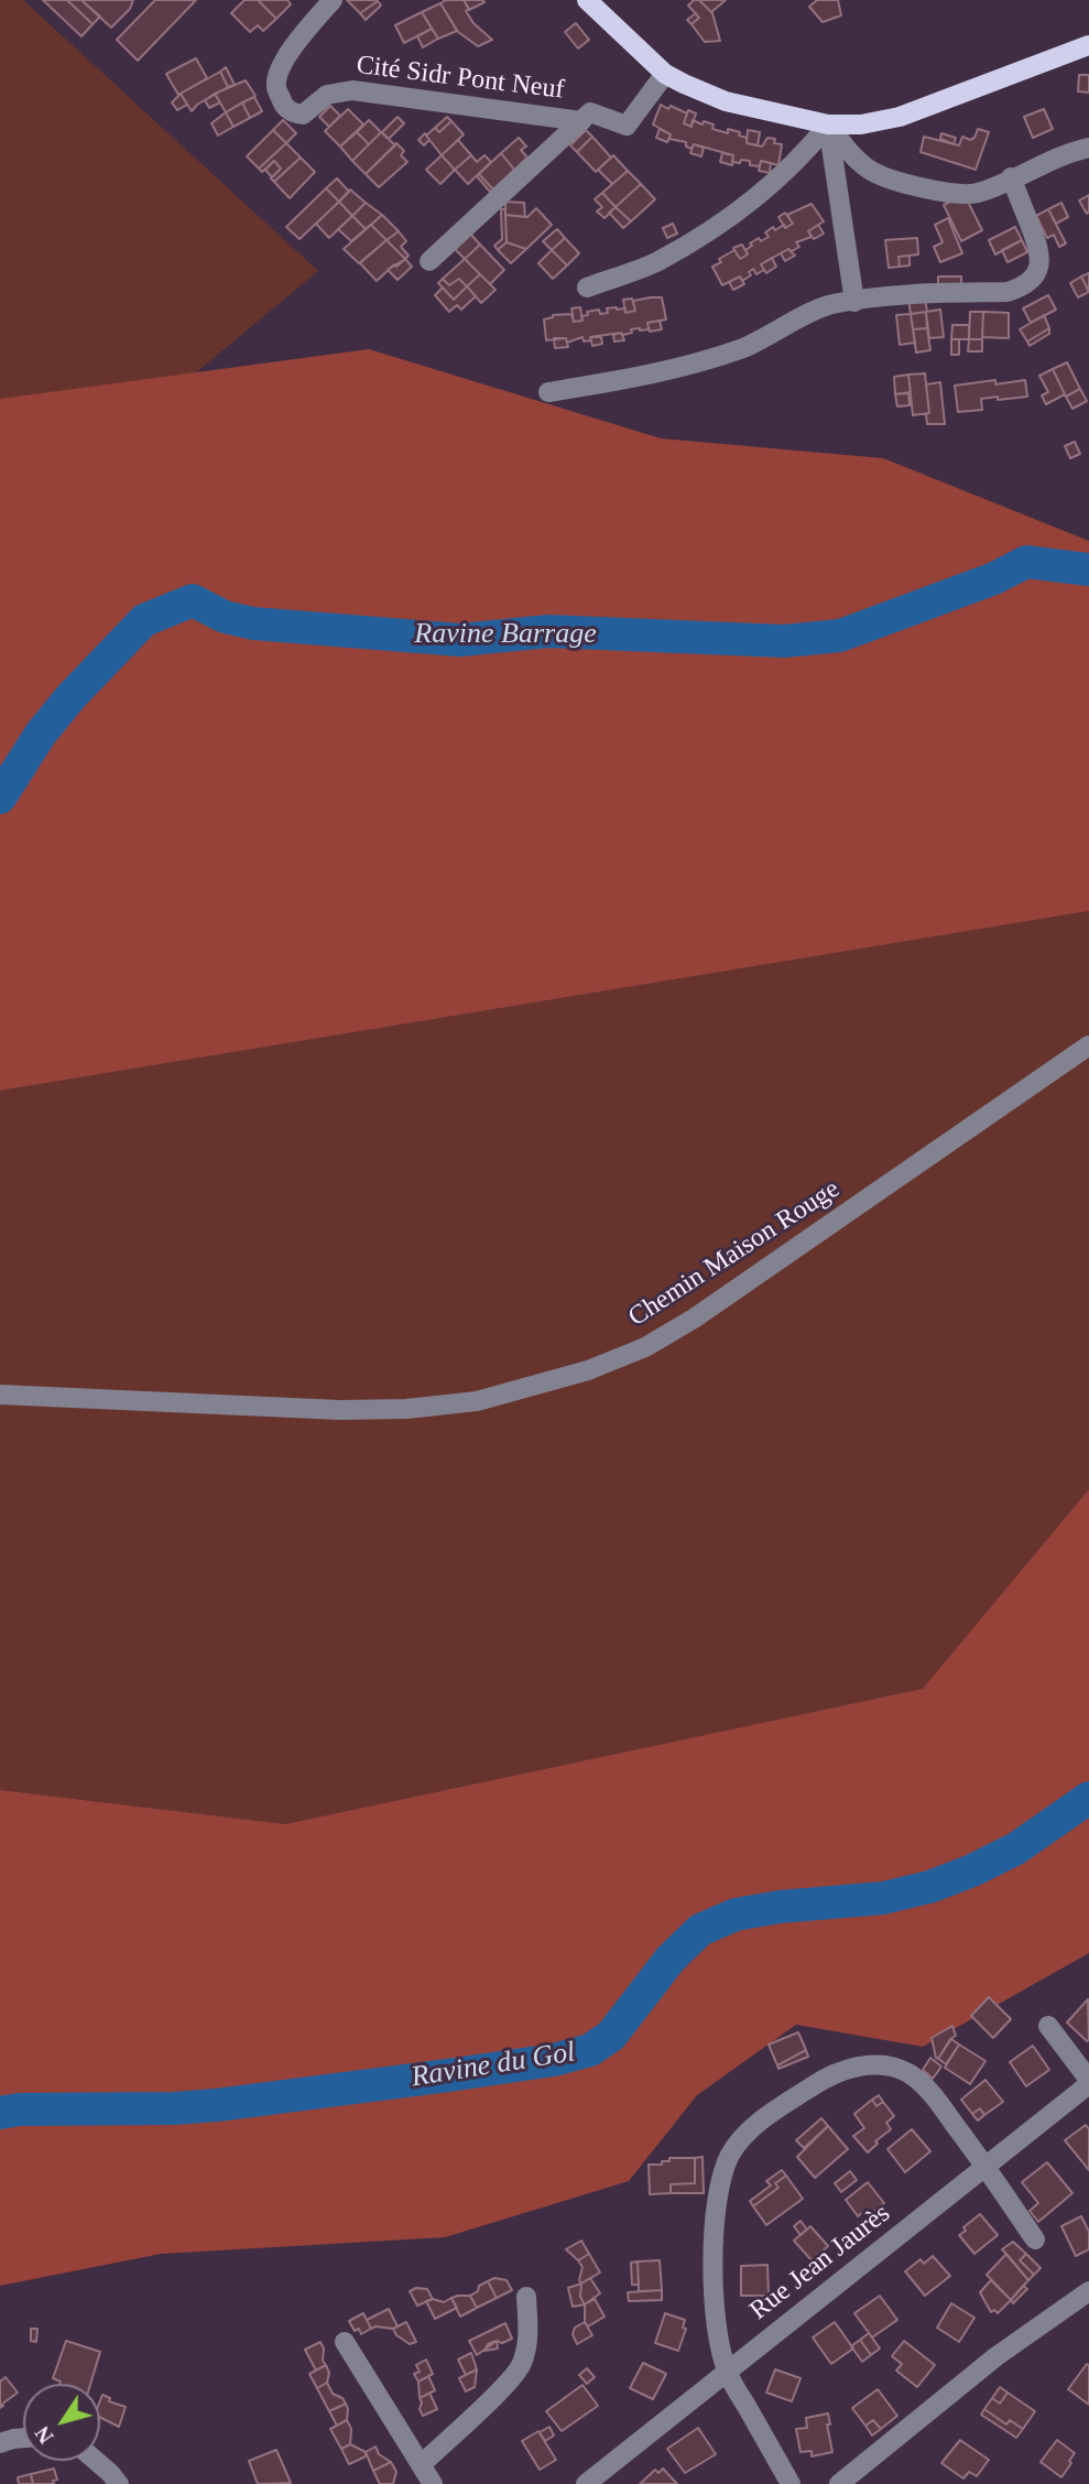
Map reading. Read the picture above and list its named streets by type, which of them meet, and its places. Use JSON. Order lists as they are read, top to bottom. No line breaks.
{"streets":{"street":["Cité Sidr Pont Neuf","Chemin Maison Rouge","Rue Jean Jaurès"]},"water":["Ravine Barrage","Ravine du Gol"],"north":"bottom left"}
